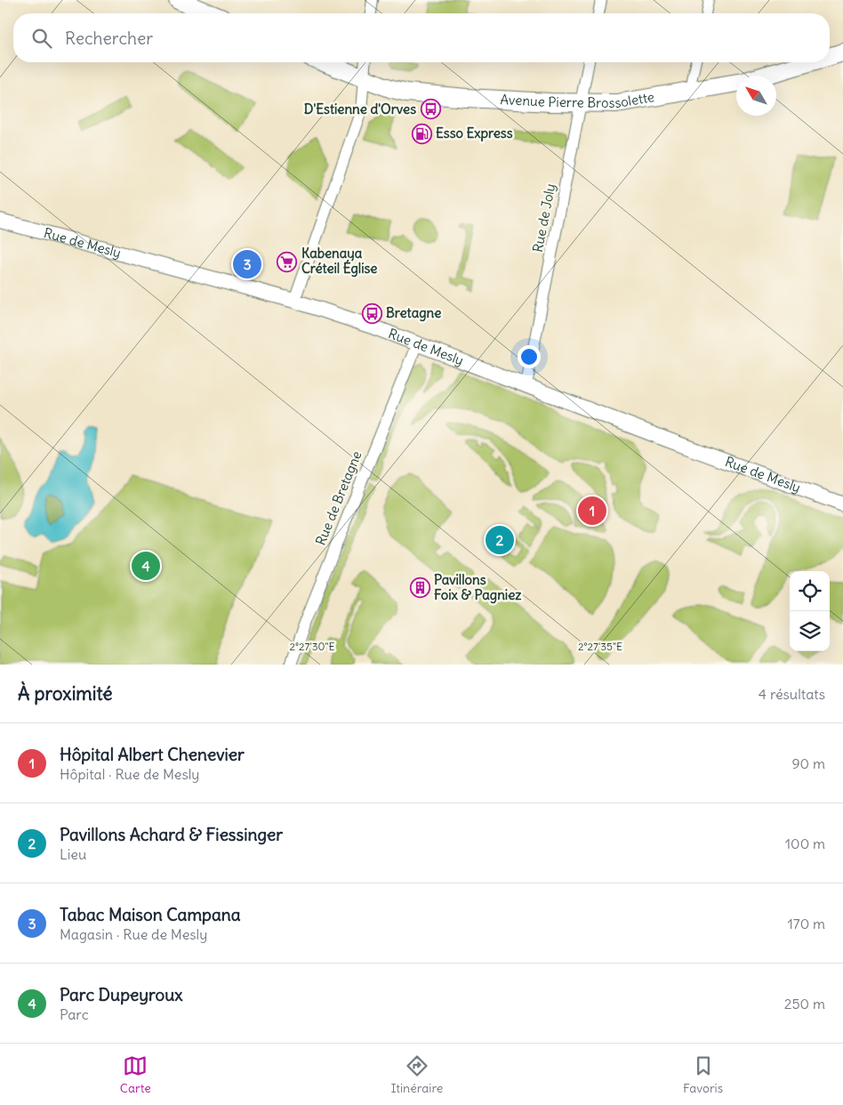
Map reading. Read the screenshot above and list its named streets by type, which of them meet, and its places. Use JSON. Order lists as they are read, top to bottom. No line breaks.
{"streets":{"main road":["Avenue Pierre Brossolette"],"street":["Rue de Joly","Rue de Mesly","Rue de Bretagne"]},"crossings":[["Avenue Pierre Brossolette","Rue de Joly"],["Rue de Joly","Rue de Mesly"],["Rue de Mesly","Rue de Bretagne"]],"places":{"bus stop":["D'Estienne d'Orves","Bretagne"],"fuel station":["Esso Express"],"supermarket":["Kabenaya Créteil Église"],"building":["Pavillons Foix & Pagniez"]},"north":"top left","page":{"search":"Rechercher","pins":["3","1","2","4"],"heading":["À proximité","4 résultats"],"list":[{"mark":"1","name":"Hôpital Albert Chenevier","note":"Hôpital · Rue de Mesly","value":"90 m"},{"mark":"2","name":"Pavillons Achard & Fiessinger","note":"Lieu","value":"100 m"},{"mark":"3","name":"Tabac Maison Campana","note":"Magasin · Rue de Mesly","value":"170 m"},{"mark":"4","name":"Parc Dupeyroux","note":"Parc","value":"250 m"}],"nav":["Carte","Itinéraire","Favoris"]},"coordinates":["2°27'30\"E","2°27'35\"E"]}
